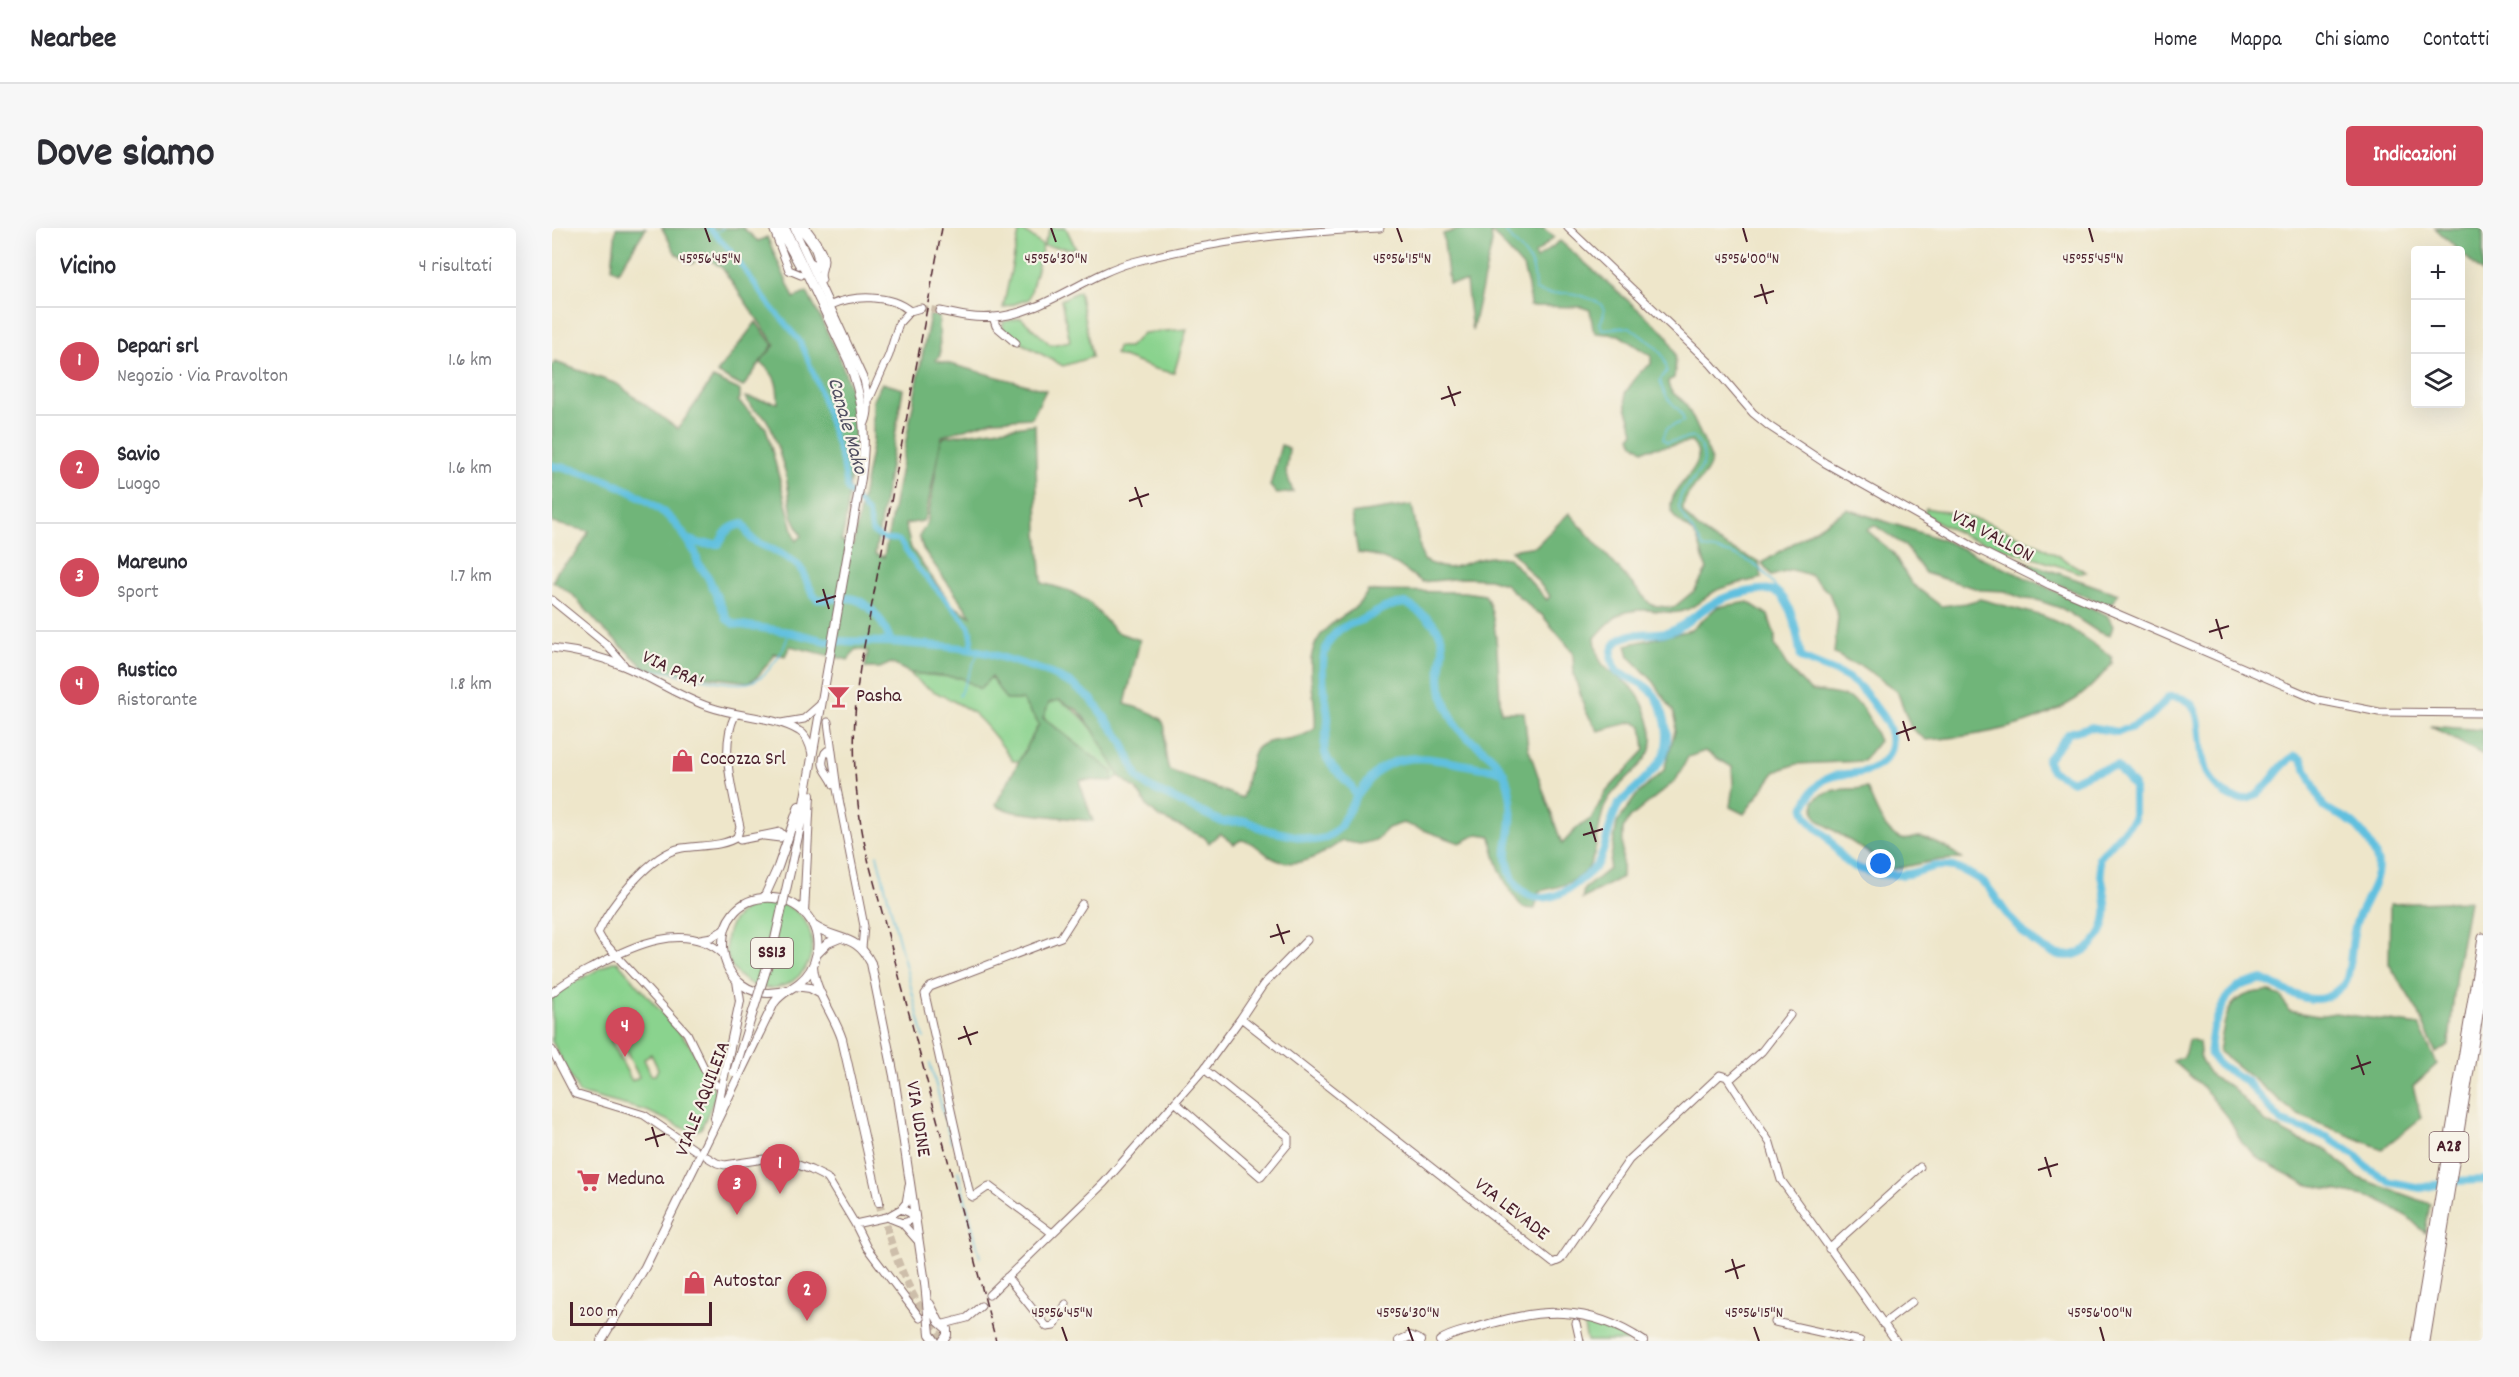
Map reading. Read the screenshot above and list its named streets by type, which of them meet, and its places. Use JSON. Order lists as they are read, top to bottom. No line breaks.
{"streets":{"highway":["A28"],"main road":["SS13","VIALE AQUILEIA","VIA UDINE"],"street":["VIA VALLON","VIA PRA'","VIA LEVADE"]},"crossings":[["VIA PRA'","VIALE AQUILEIA"],["SS13","VIALE AQUILEIA"]],"water":["Canale Mako"],"places":{"bar":["Pasha"],"shop":["Cocozza Srl","Autostar"],"supermarket":["Meduna"]},"scale_bar":"200 m","page":{"header":"Nearbee","nav":["Home","Mappa","Chi siamo","Contatti"],"title":"Dove siamo","buttons":"Indicazioni","heading":["Vicino","4 risultati"],"map_buttons":["+","−"],"list":[{"mark":"1","name":"Depari srl","note":"Negozio · Via Pravolton","value":"1.6 km"},{"mark":"2","name":"Savio","note":"Luogo","value":"1.6 km"},{"mark":"3","name":"Mareuno","note":"Sport","value":"1.7 km"},{"mark":"4","name":"Rustico","note":"Ristorante","value":"1.8 km"}],"pins":["4","1","3","2"],"scale":"200 m"},"coordinates":["45°56'45\"N","45°56'30\"N","45°56'15\"N","45°56'00\"N","45°55'45\"N"]}
